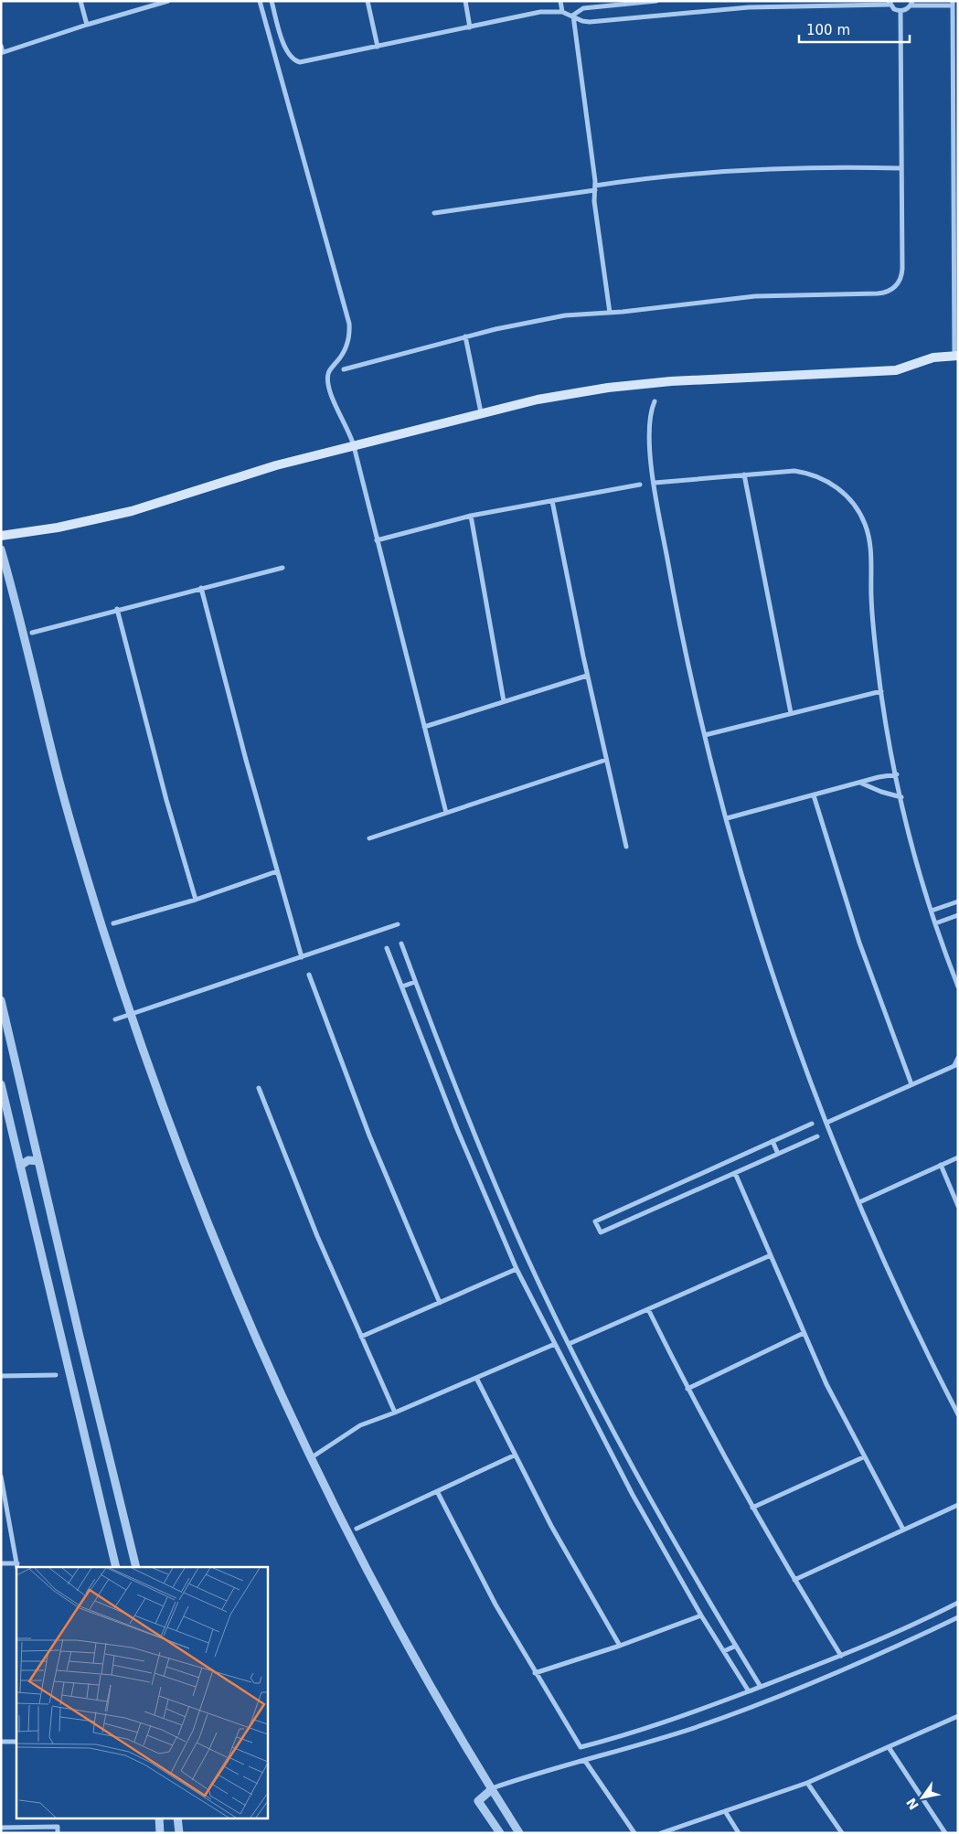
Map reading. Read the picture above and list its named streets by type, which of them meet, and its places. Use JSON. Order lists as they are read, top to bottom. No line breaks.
{"scale_bar":"100 m","north":"bottom left"}
